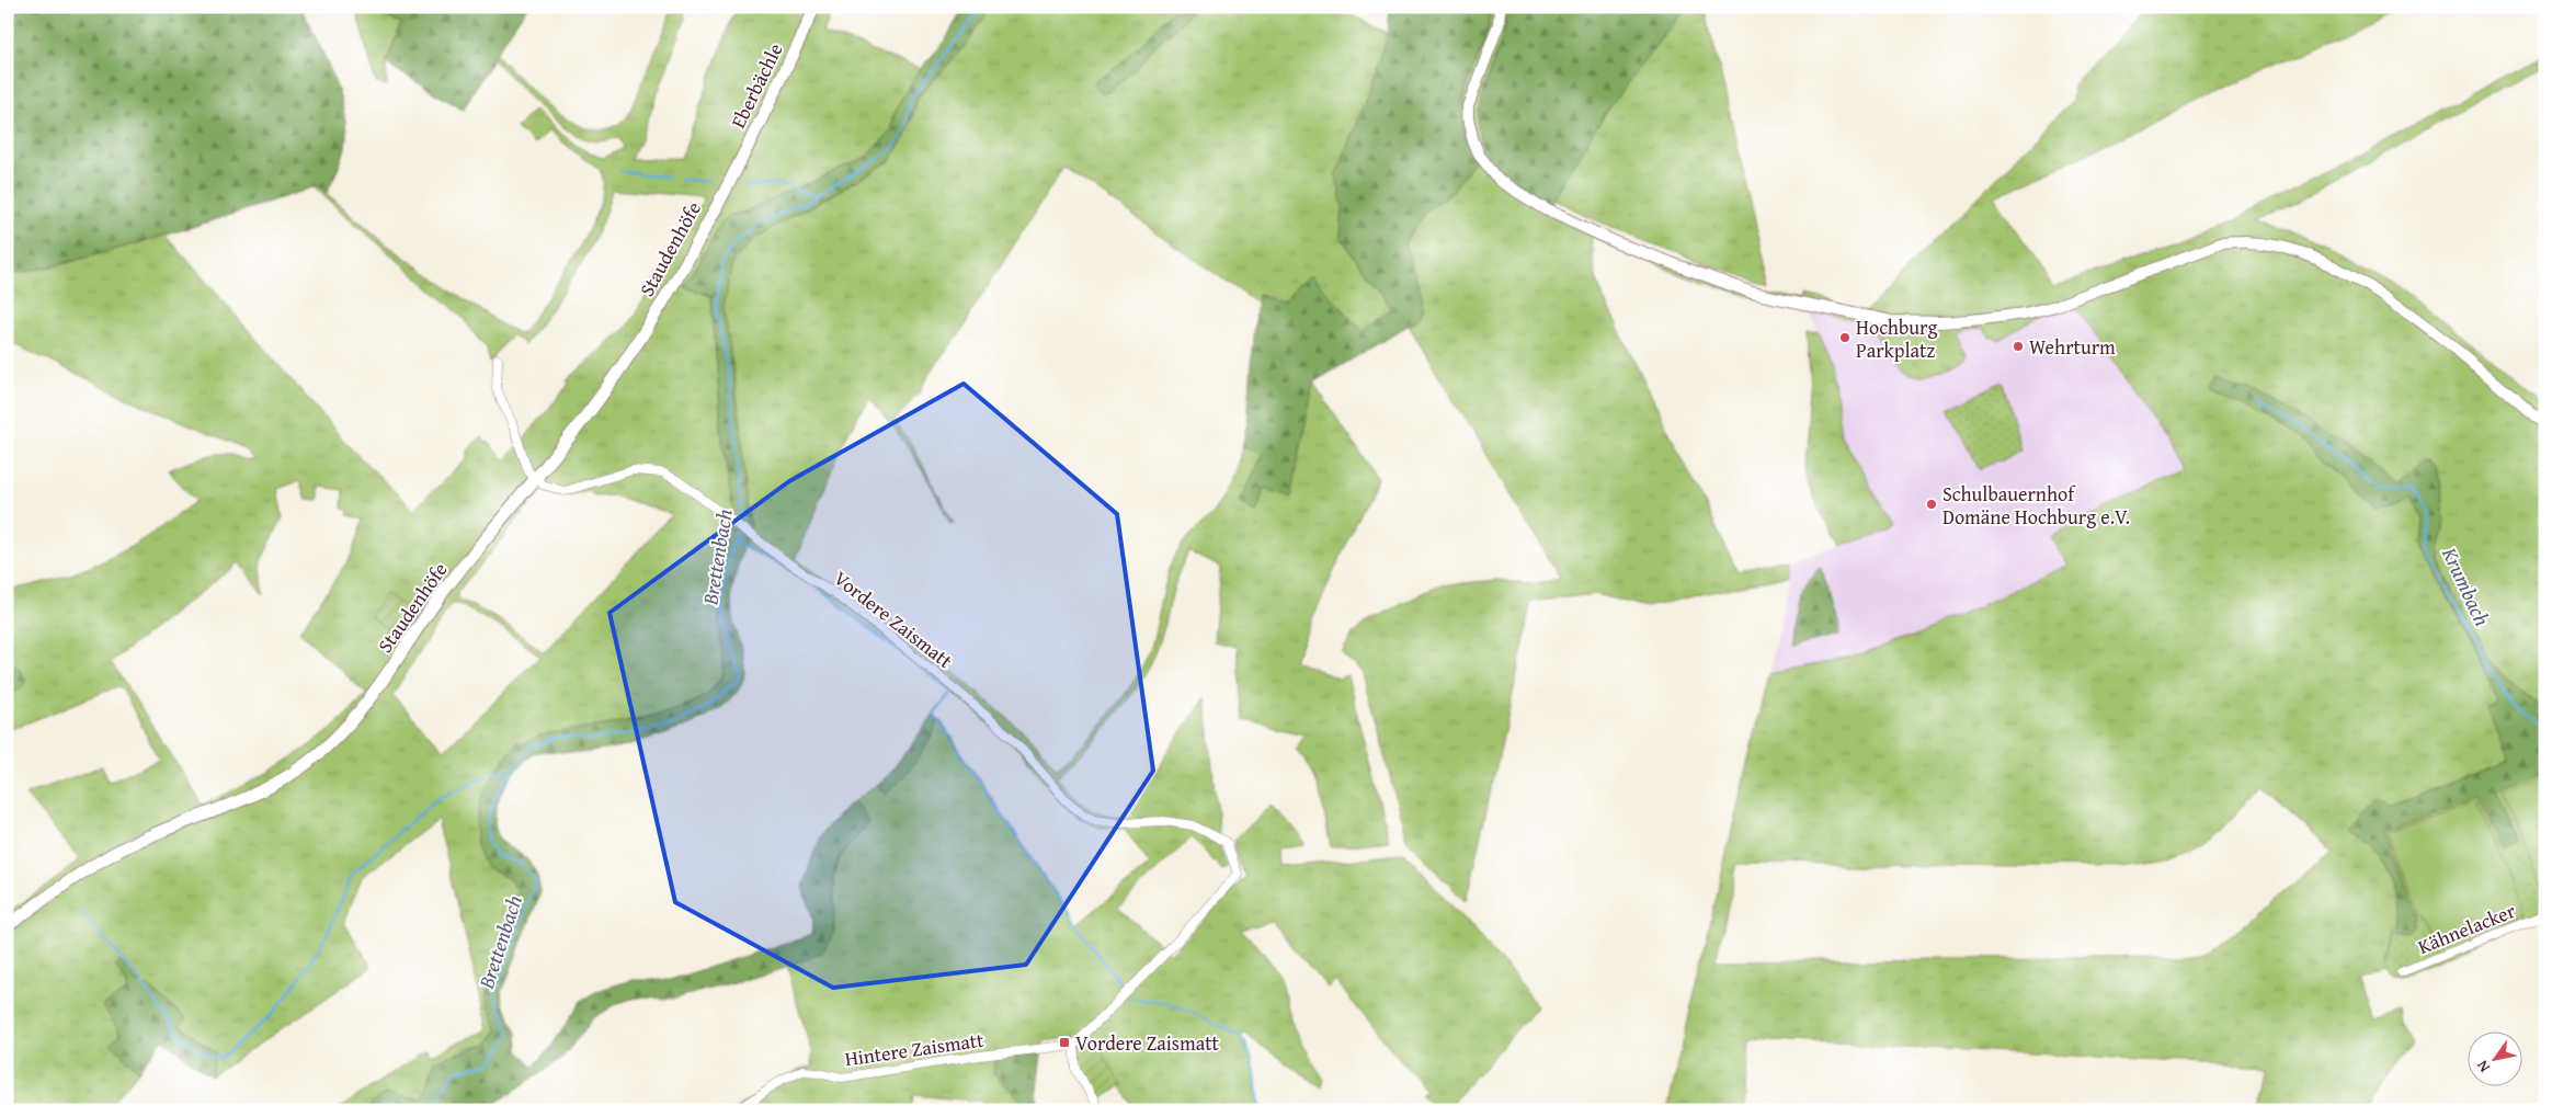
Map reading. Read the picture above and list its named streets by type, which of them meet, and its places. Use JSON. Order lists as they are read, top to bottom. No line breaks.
{"streets":{"main road":["Eberbächle","Staudenhöfe"],"street":["Vordere Zaismatt","Kähnelacker","Hintere Zaismatt"]},"crossings":[["Eberbächle","Staudenhöfe"],["Staudenhöfe","Vordere Zaismatt"],["Vordere Zaismatt","Hintere Zaismatt"]],"water":["Brettenbach","Krumbach"],"places":{"other":["Hochburg Parkplatz","Wehrturm","Schulbauernhof Domäne Hochburg e.V."],"transit":["Vordere Zaismatt"]},"north":"bottom left"}
